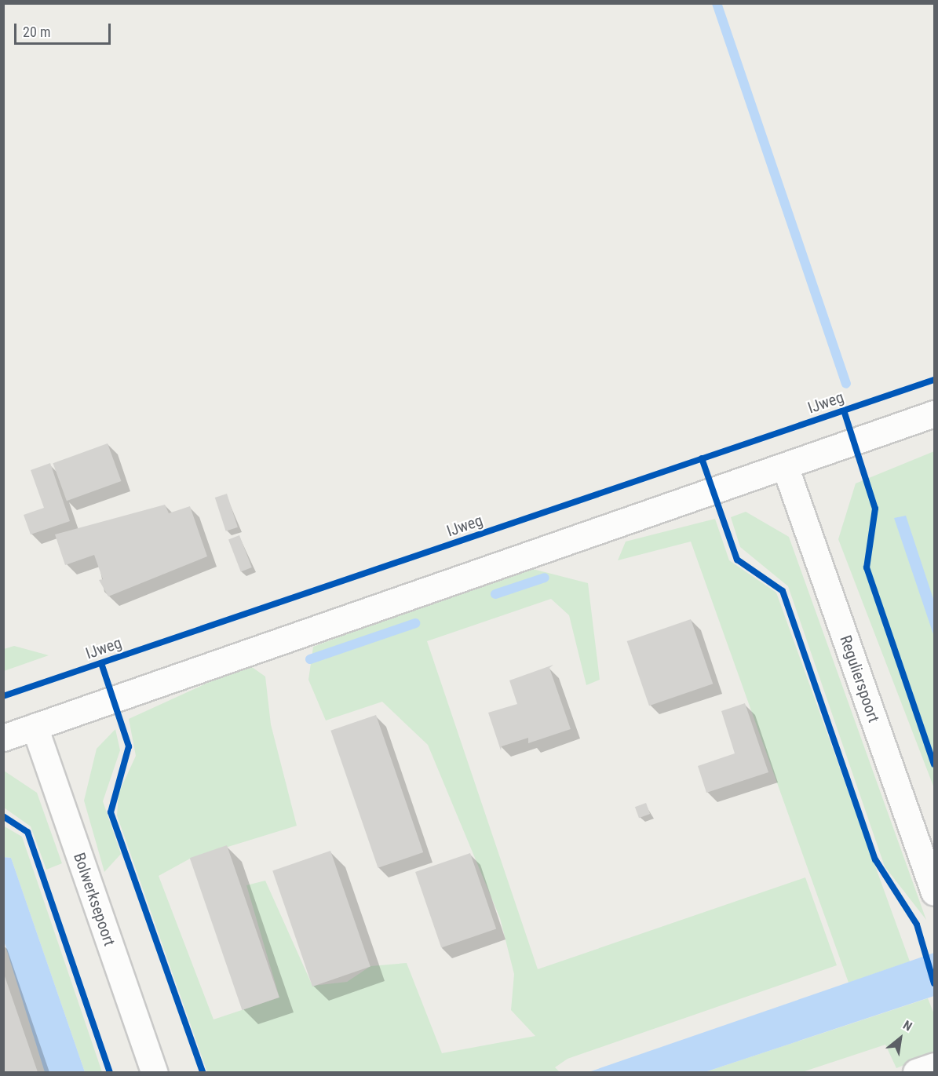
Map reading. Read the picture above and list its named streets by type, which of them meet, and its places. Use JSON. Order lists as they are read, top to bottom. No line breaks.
{"streets":{"street":["Regulierspoort","Bolwerksepoort"],"cycle path":["IJweg"]},"scale_bar":"20 m","north":"top right"}
